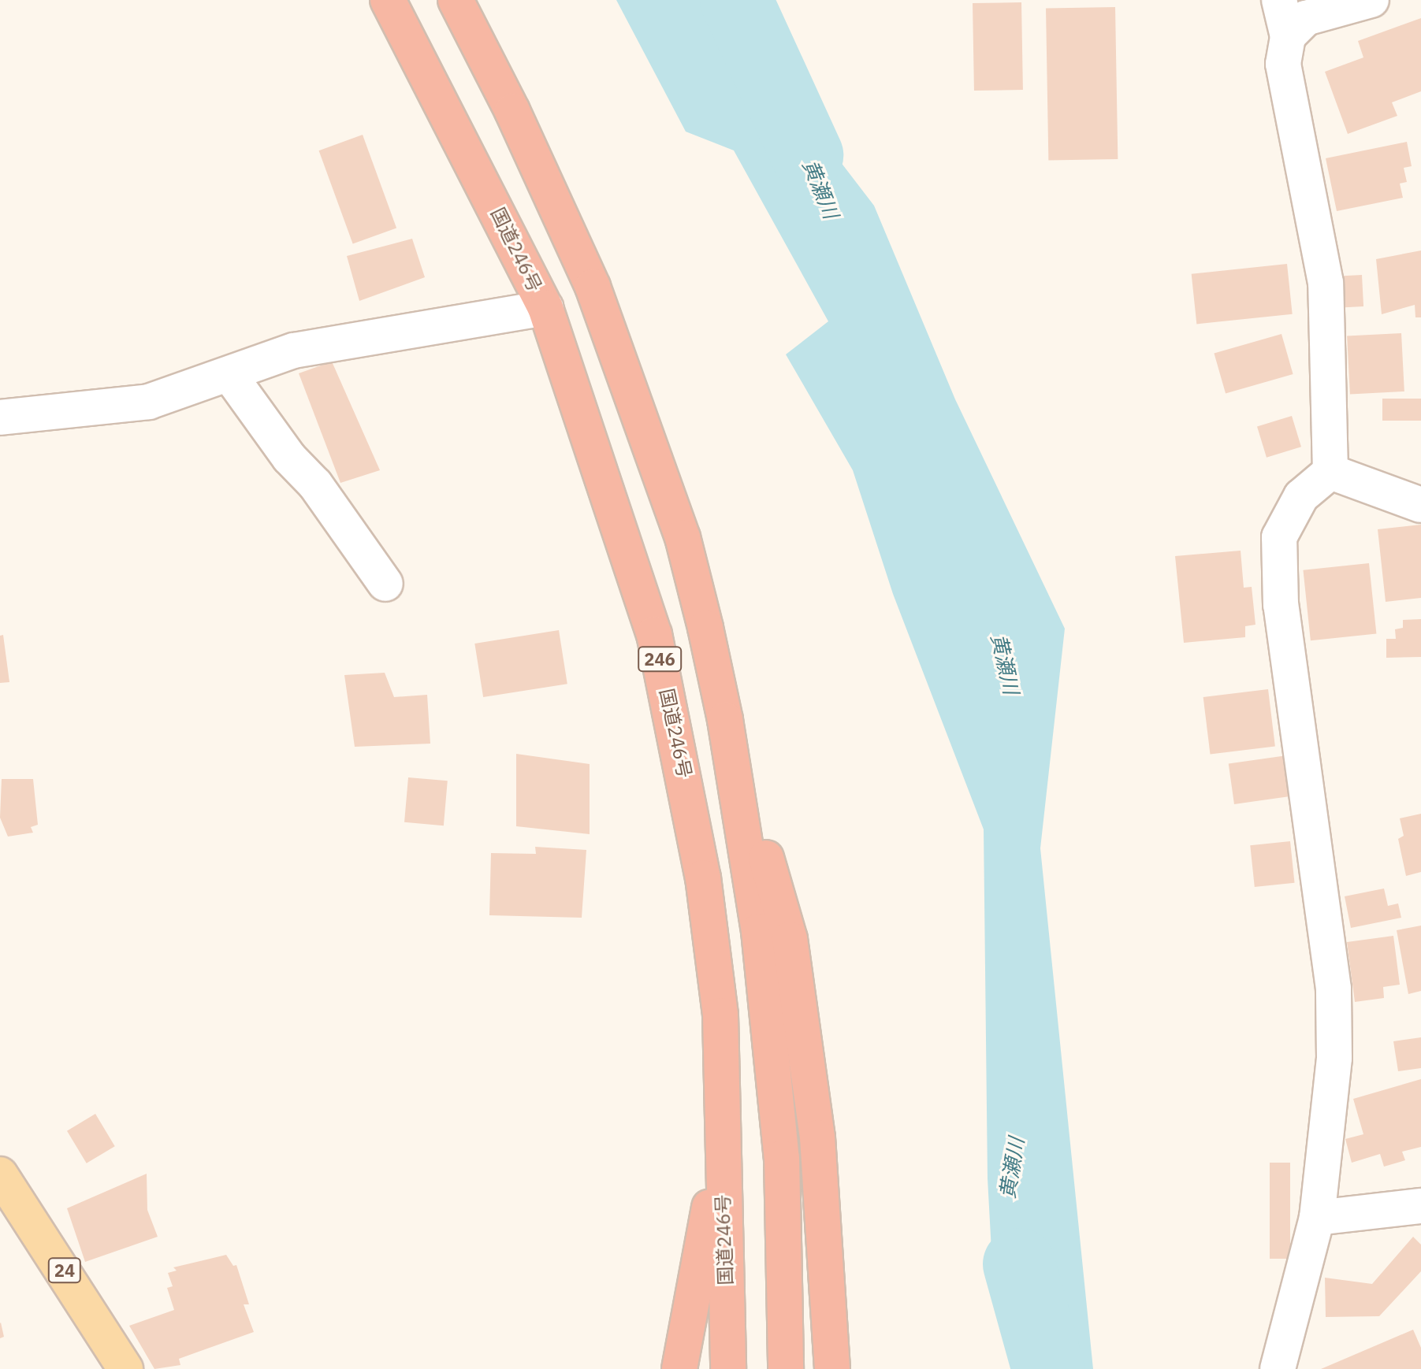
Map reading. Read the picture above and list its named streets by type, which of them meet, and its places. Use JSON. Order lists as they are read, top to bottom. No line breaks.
{"streets":{"highway":["国道246号","246"],"main road":["24"]},"water":["黄瀬川"]}
